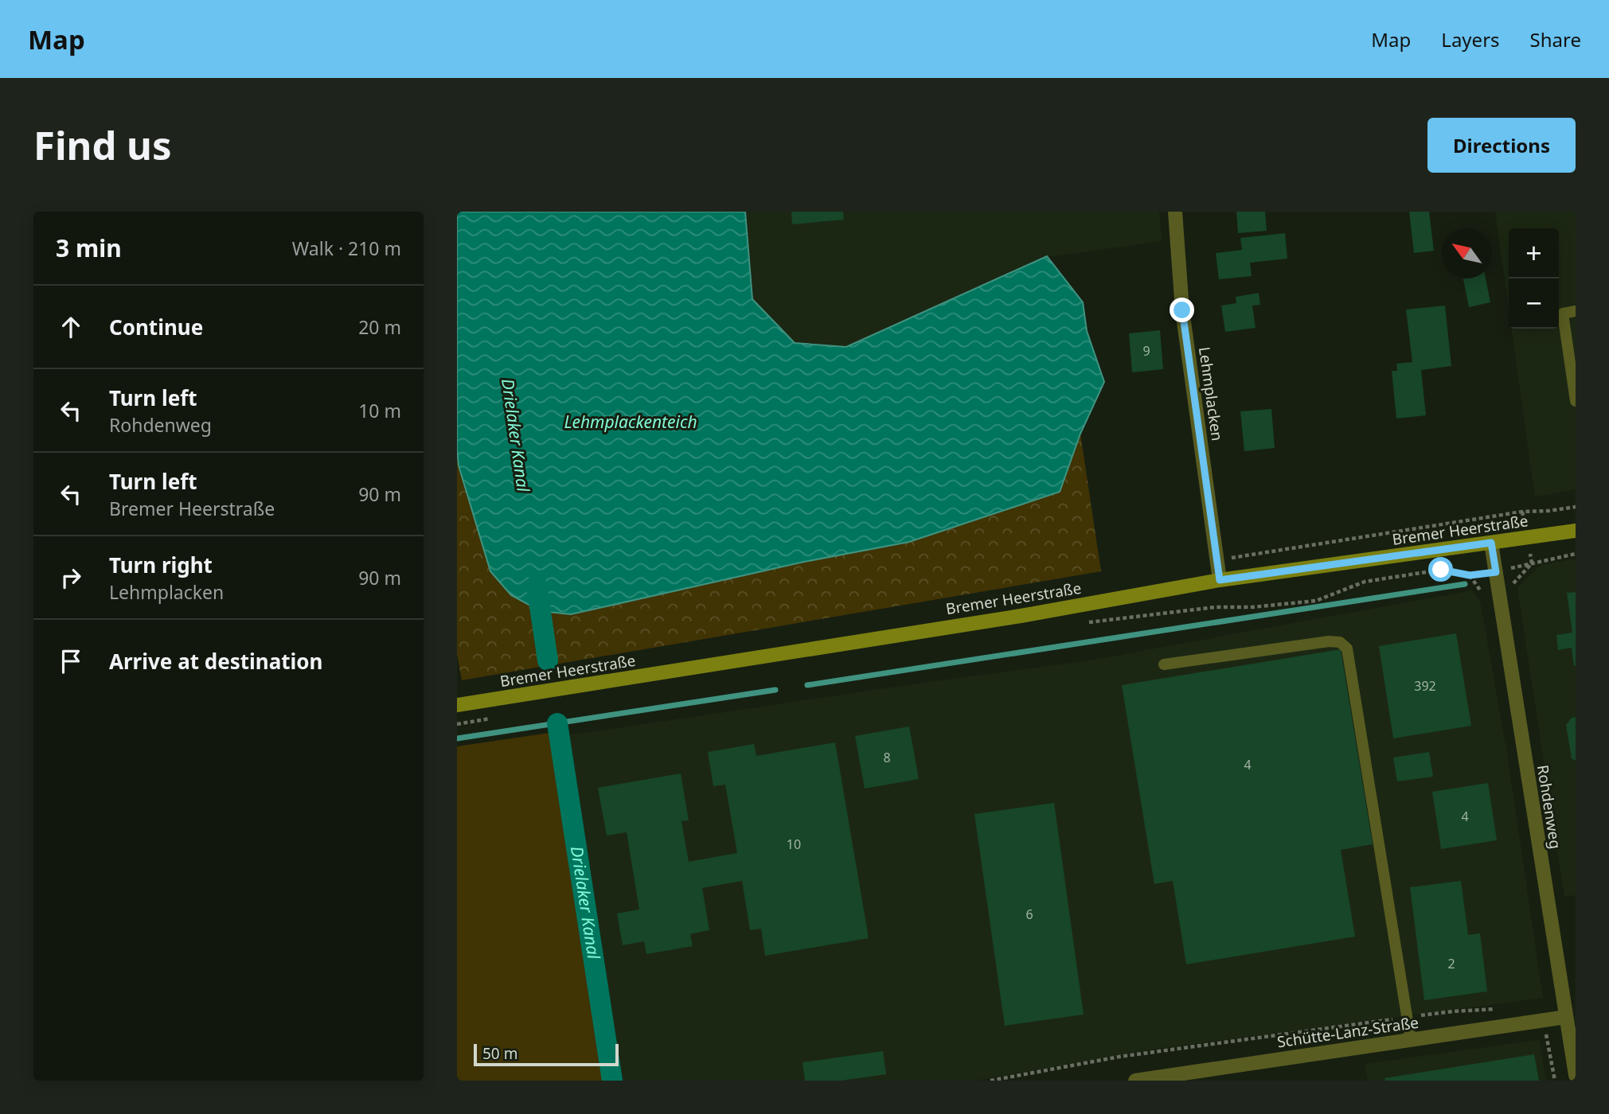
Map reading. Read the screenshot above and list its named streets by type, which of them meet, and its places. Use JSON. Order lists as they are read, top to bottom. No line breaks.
{"streets":{"main road":["Bremer Heerstraße"],"street":["Lehmplacken","Rohdenweg","Schütte-Lanz-Straße"]},"crossings":[["Lehmplacken","Bremer Heerstraße"],["Bremer Heerstraße","Rohdenweg"],["Rohdenweg","Schütte-Lanz-Straße"]],"water":["Lehmplackenteich","Drielaker Kanal"],"house_numbers":["9","392","8","4","4","10","6","2"],"scale_bar":"50 m","north":"top left","page":{"header":"Map","nav":["Map","Layers","Share"],"buttons":"Directions","title":"Find us","heading":["3 min","Walk · 210 m"],"map_buttons":["+","−"],"list":[["Continue","20 m"],["Turn left","Rohdenweg","10 m"],["Turn left","Bremer Heerstraße","90 m"],["Turn right","Lehmplacken","90 m"],"Arrive at destination"],"scale":"50 m"}}
